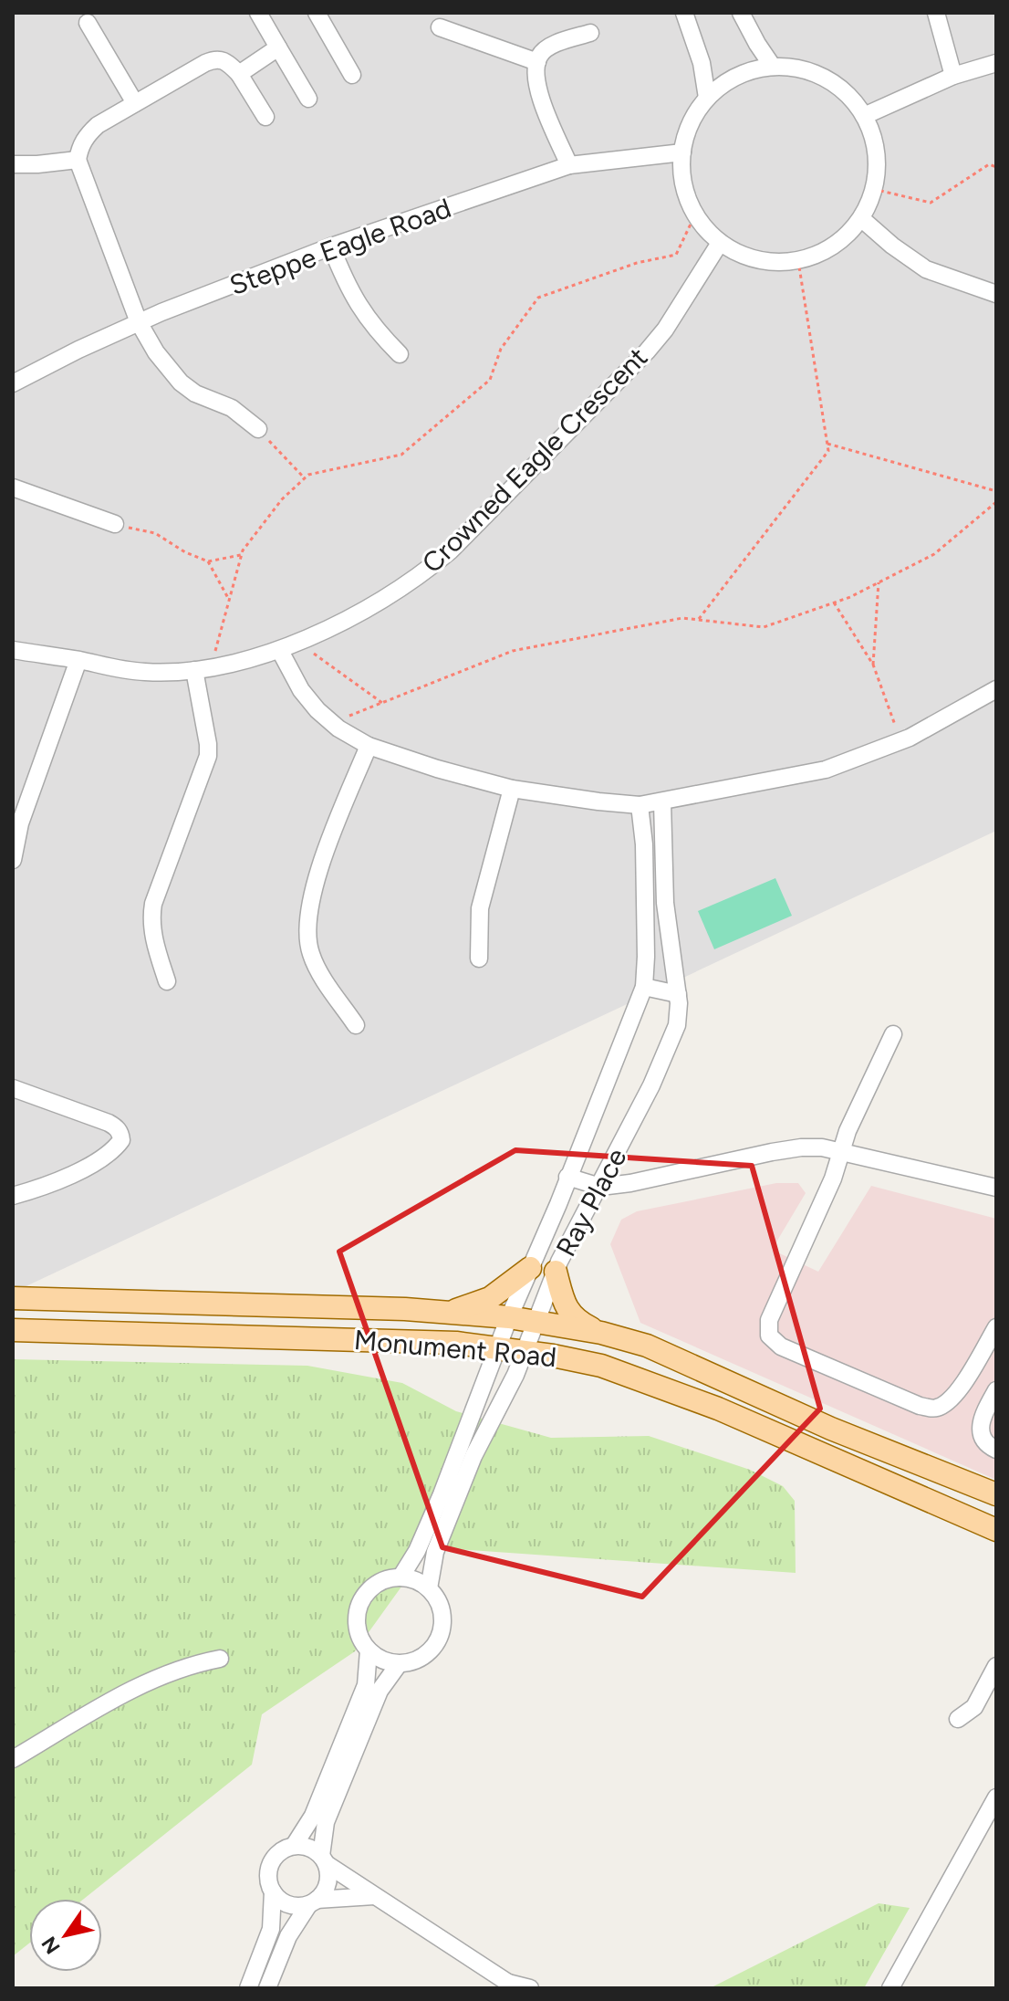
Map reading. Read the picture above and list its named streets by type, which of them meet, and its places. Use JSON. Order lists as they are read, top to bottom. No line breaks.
{"streets":{"main road":["Monument Road"],"street":["Steppe Eagle Road","Crowned Eagle Crescent","Ray Place"]},"crossings":[["Steppe Eagle Road","Crowned Eagle Crescent"],["Ray Place","Monument Road"]],"north":"bottom left"}
